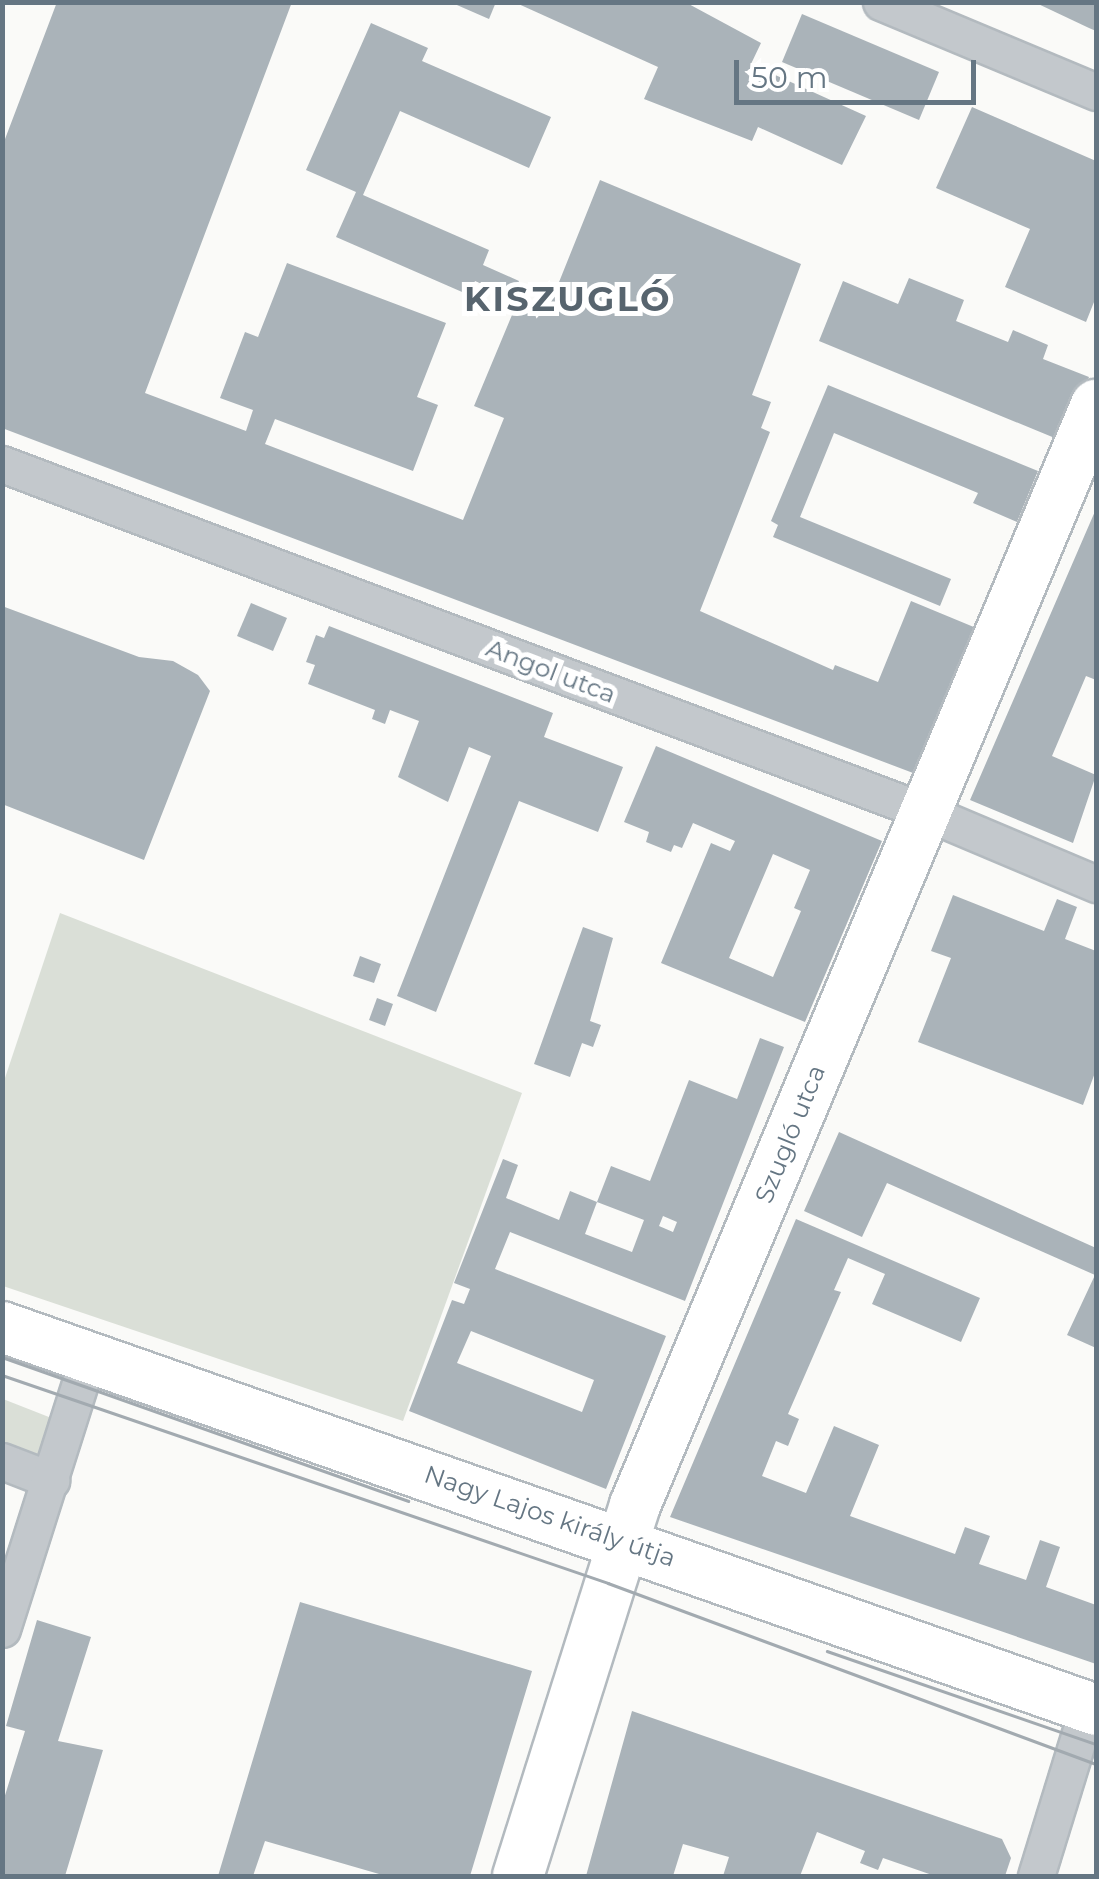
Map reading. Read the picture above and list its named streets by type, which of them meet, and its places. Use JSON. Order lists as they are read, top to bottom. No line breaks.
{"streets":{"street":["Angol utca","Szugló utca","Nagy Lajos király útja"]},"crossings":[["Angol utca","Szugló utca"],["Szugló utca","Nagy Lajos király útja"]],"districts":["KISZUGLÓ"],"scale_bar":"50 m"}
